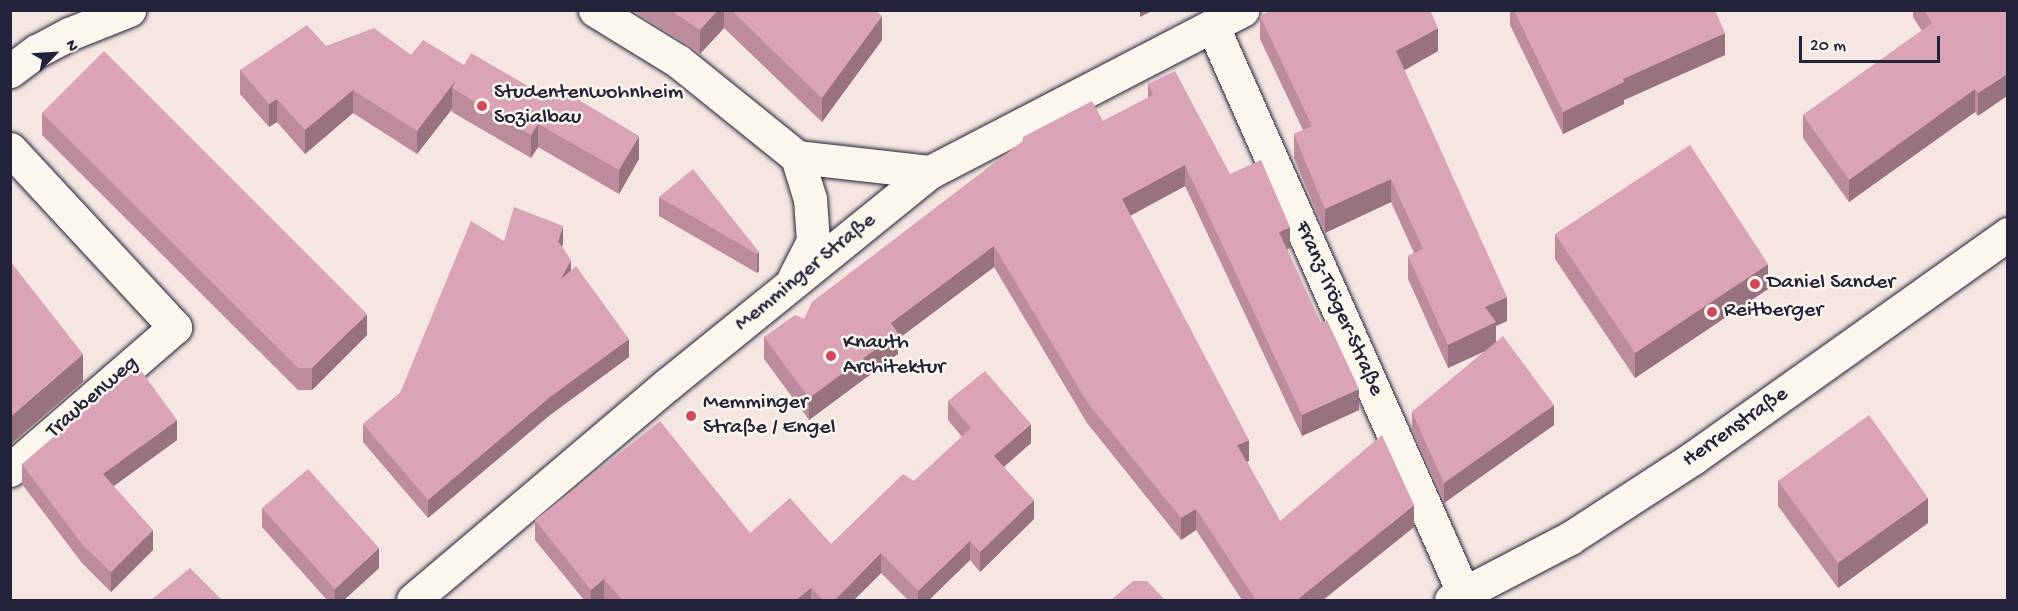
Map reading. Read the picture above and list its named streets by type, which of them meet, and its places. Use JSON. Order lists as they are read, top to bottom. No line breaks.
{"streets":{"street":["Memminger Straße","Franz-Tröger-Straße","Traubenweg","Herrenstraße"]},"crossings":[["Memminger Straße","Franz-Tröger-Straße"],["Franz-Tröger-Straße","Herrenstraße"]],"places":["Studentenwohnheim Sozialbau","Daniel Sander","Reitberger","Knauth Architektur","Memminger Straße / Engel"],"scale_bar":"20 m","north":"top right"}
